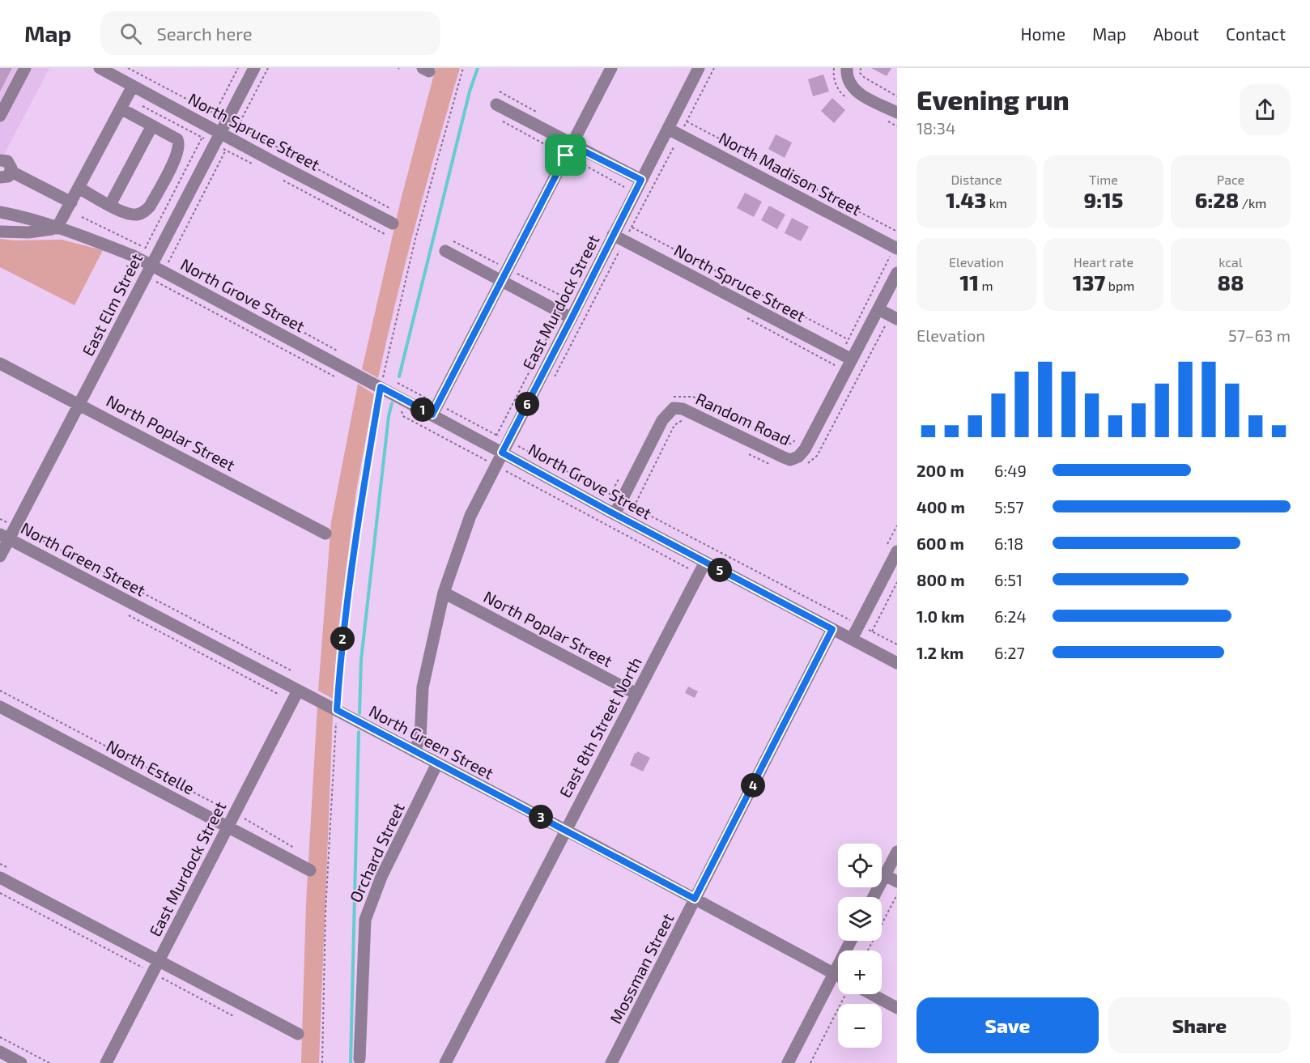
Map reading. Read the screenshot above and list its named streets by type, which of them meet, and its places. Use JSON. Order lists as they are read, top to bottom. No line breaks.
{"streets":{"street":["North Spruce Street","North Madison Street","North Grove Street","East Murdock Street","East Elm Street","Random Road","North Poplar Street","North Green Street","East 8th Street North","North Estelle","Orchard Street","Mossman Street"]},"crossings":[["North Spruce Street","East Murdock Street"],["North Spruce Street","East Elm Street"],["North Spruce Street","Random Road"],["North Madison Street","East Murdock Street"],["North Grove Street","East Murdock Street"],["North Grove Street","East Elm Street"],["North Grove Street","Random Road"],["North Grove Street","East 8th Street North"],["North Grove Street","Mossman Street"],["East Murdock Street","North Poplar Street"],["East Murdock Street","North Green Street"],["East Murdock Street","North Estelle"],["East Elm Street","North Poplar Street"],["East Elm Street","North Green Street"],["North Poplar Street","East 8th Street North"],["North Green Street","East 8th Street North"],["North Green Street","Orchard Street"],["North Green Street","Mossman Street"]],"page":{"header":"Map","search":"Search here","nav":["Home","Map","About","Contact"],"heading":["Evening run","18:34"],"stats":[["Distance","1.43 km"],["Time","9:15"],["Pace","6:28 /km"],["Elevation","11 m"],["Heart rate","137 bpm"],["kcal","88"]],"chart":["Elevation","57–63 m"],"pins":["6","1","5","2","4","3"],"list":[{"name":"200 m","note":"6:49"},{"name":"400 m","note":"5:57"},{"name":"600 m","note":"6:18"},{"name":"800 m","note":"6:51"},{"name":"1.0 km","note":"6:24"},{"name":"1.2 km","note":"6:27"}],"map_buttons":["+","−"],"buttons":["Save","Share"]}}
